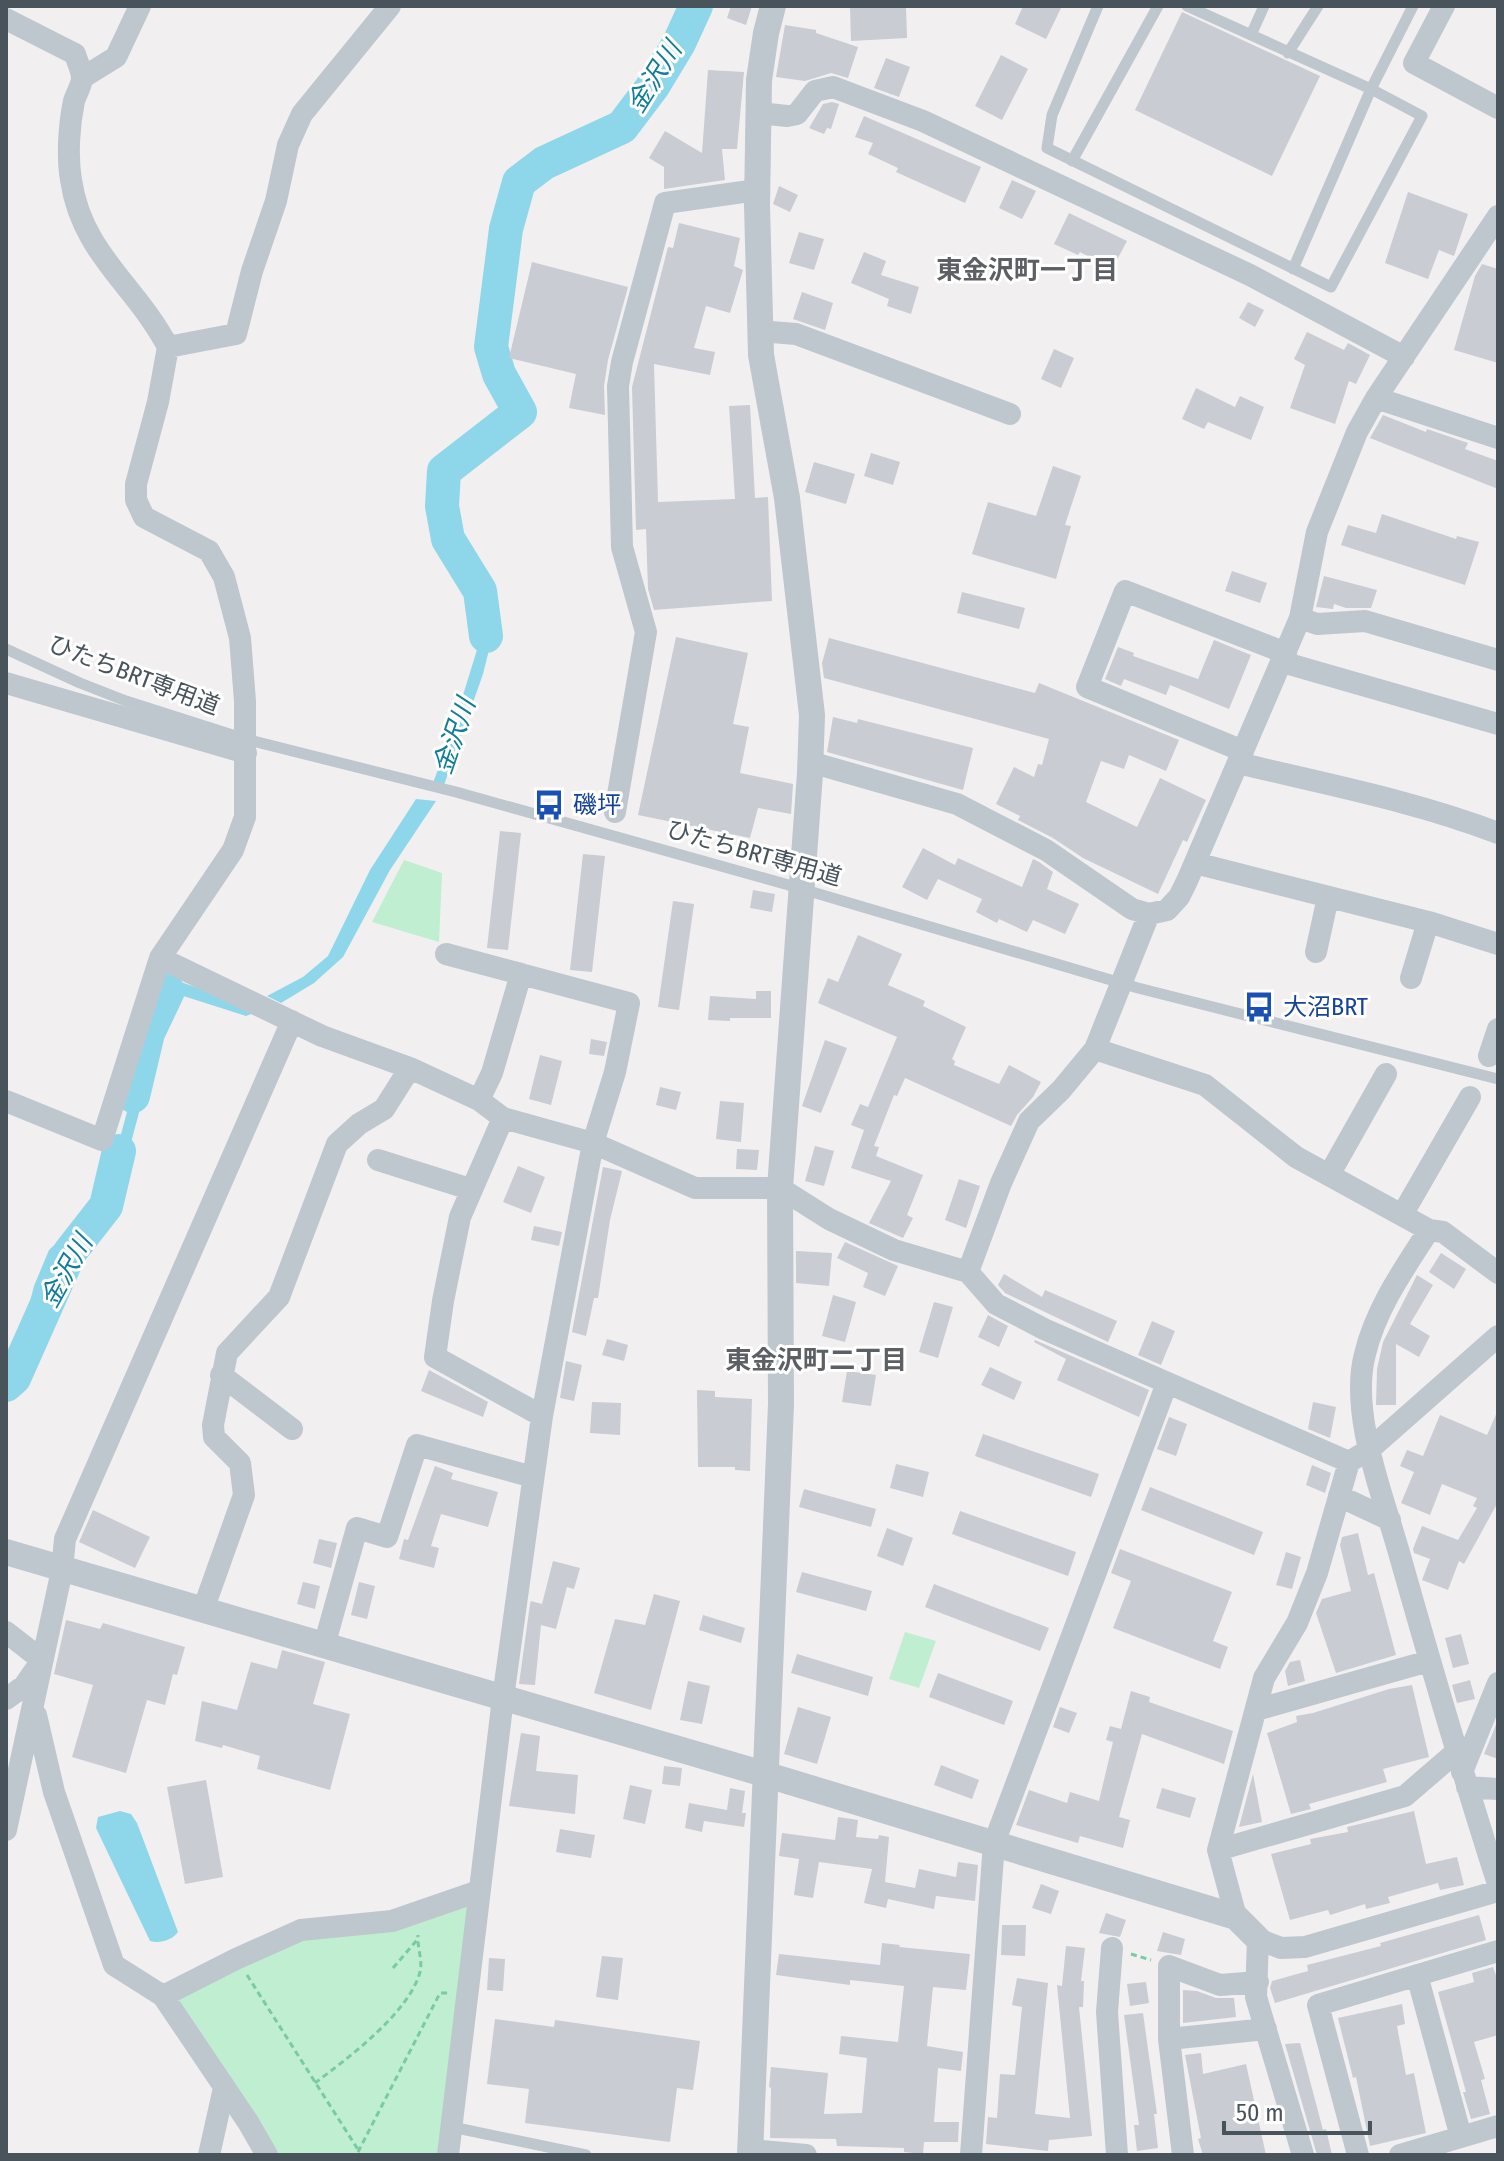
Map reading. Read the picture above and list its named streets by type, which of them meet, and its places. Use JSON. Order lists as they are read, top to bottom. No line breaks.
{"streets":{"lane":["ひたちBRT専用道"]},"districts":["東金沢町一丁目","東金沢町二丁目"],"water":["金沢川"],"places":{"bus stop":["磯坪","大沼BRT"]},"scale_bar":"50 m"}
